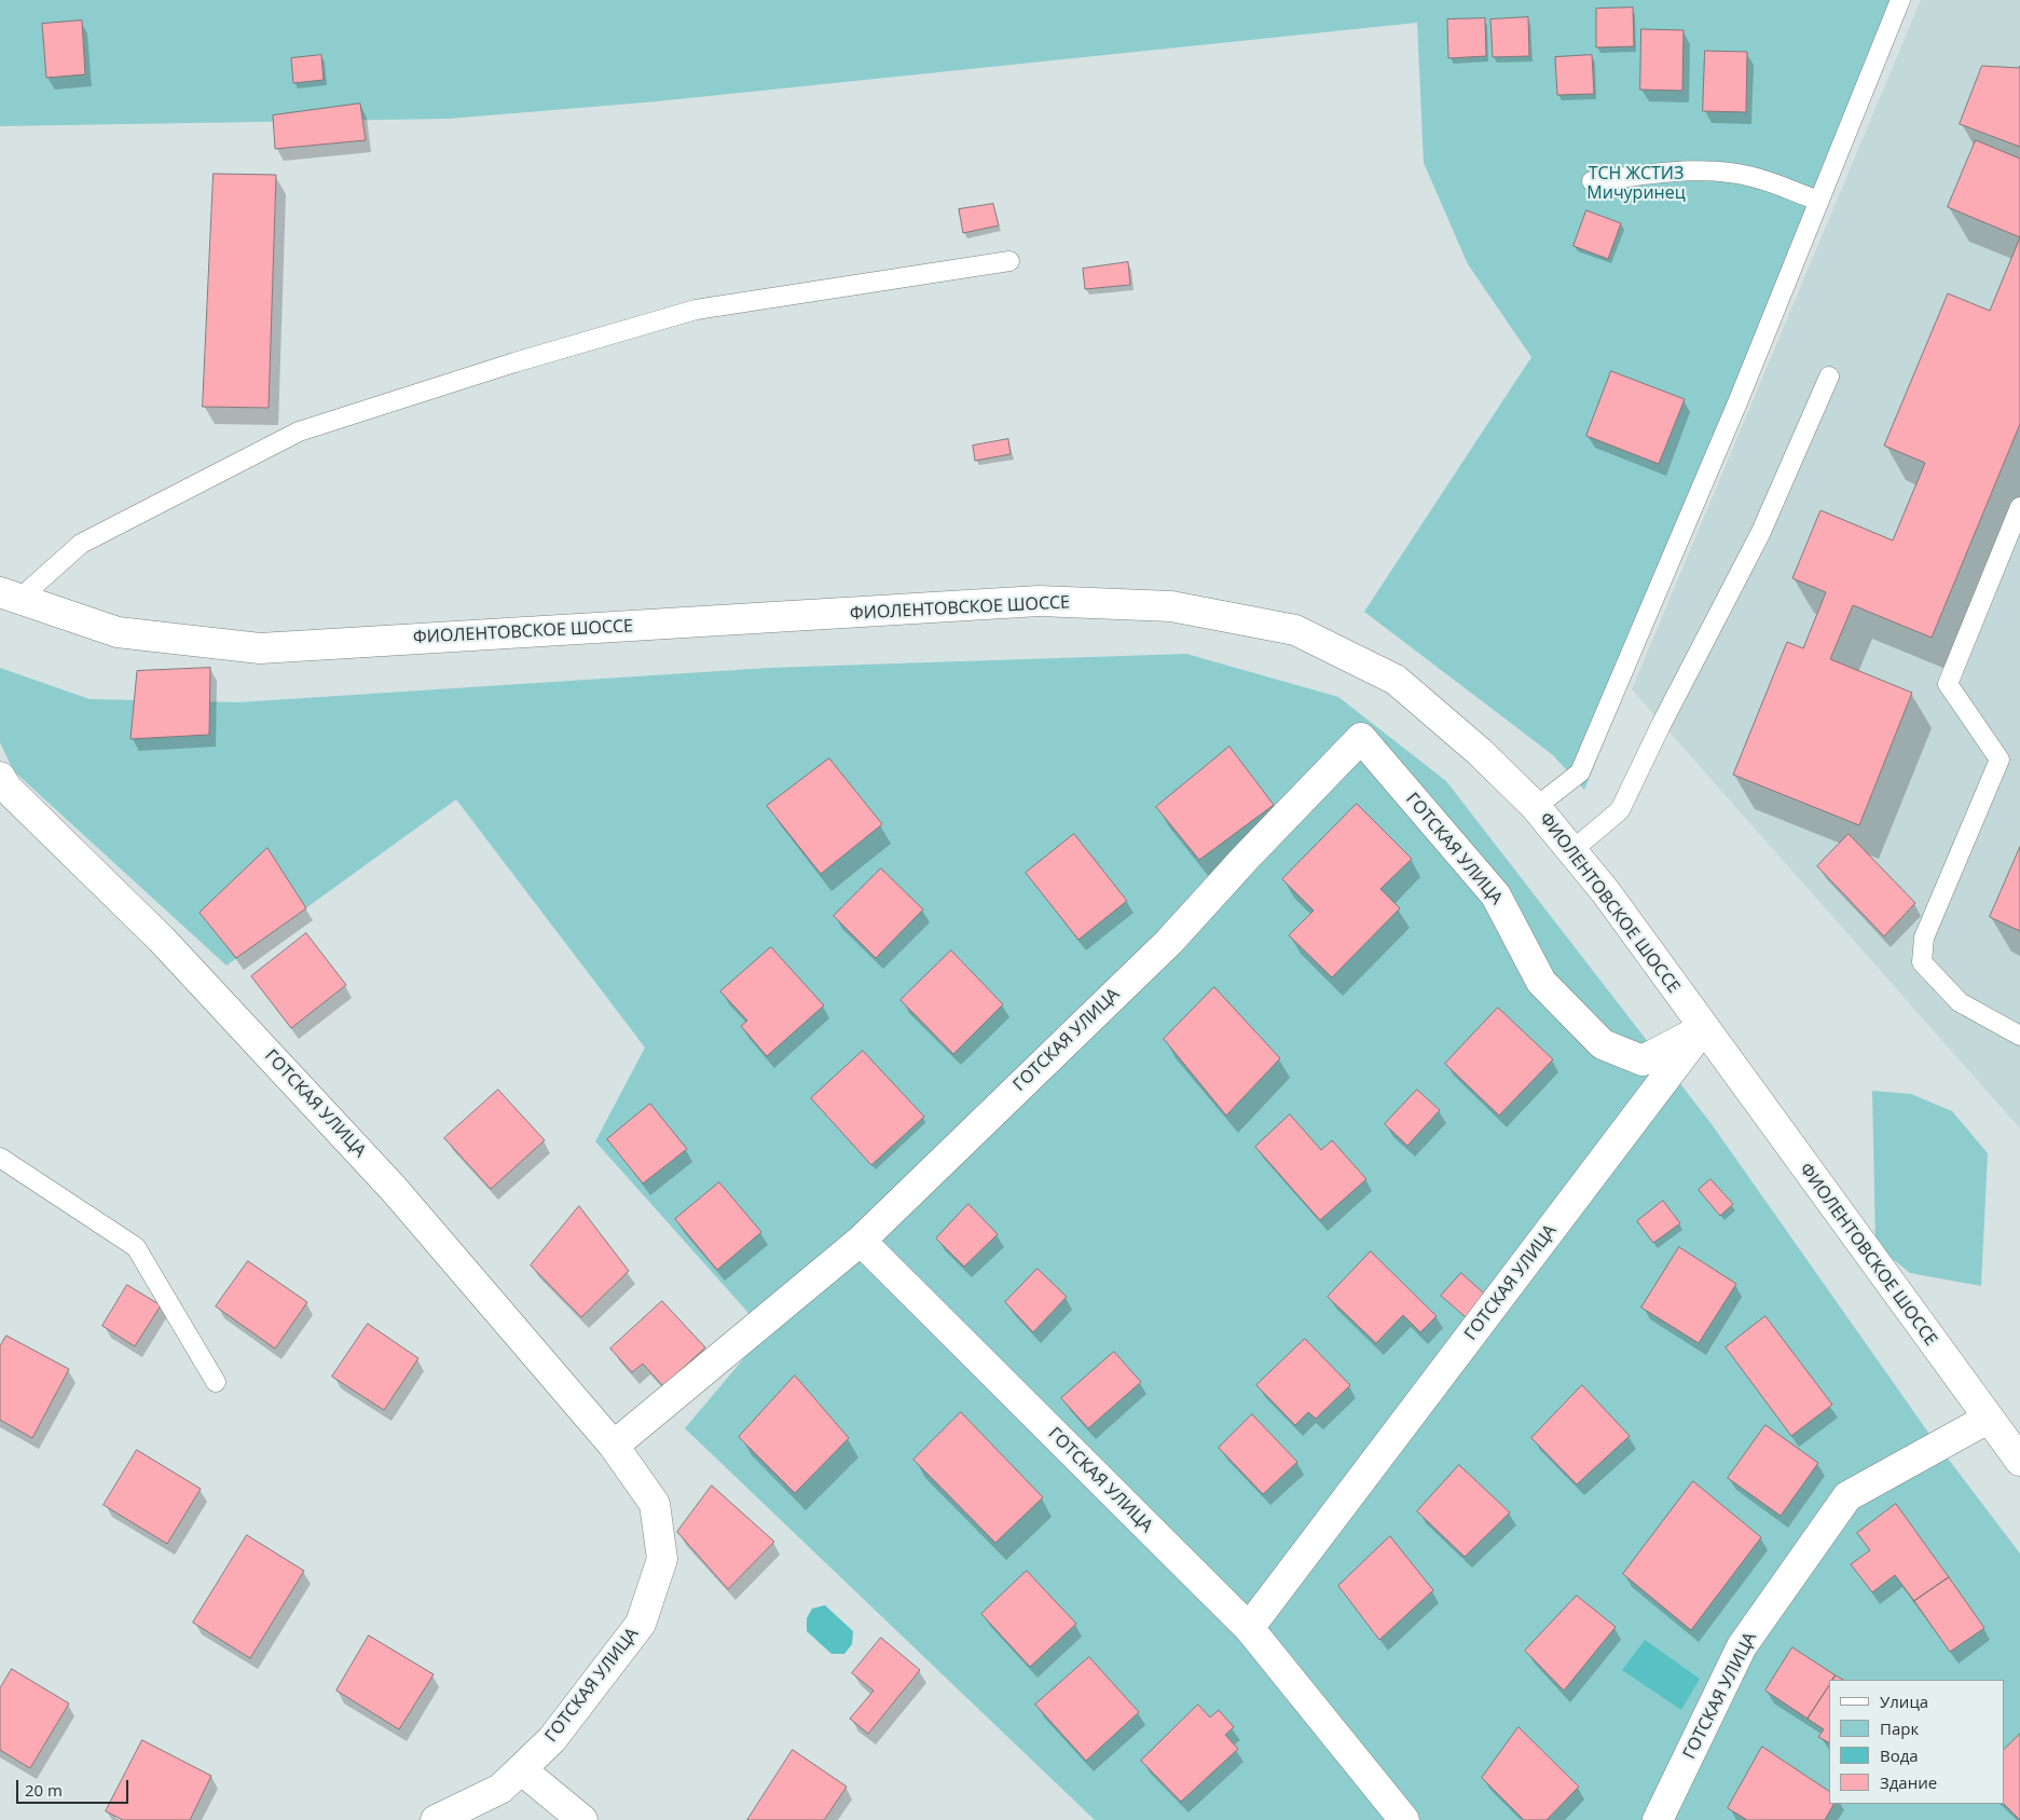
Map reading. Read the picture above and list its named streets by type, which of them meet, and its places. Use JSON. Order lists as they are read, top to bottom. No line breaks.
{"streets":{"street":["ФИОЛЕНТОВСКОЕ ШОССЕ","ГОТСКАЯ УЛИЦА"]},"crossings":[["ФИОЛЕНТОВСКОЕ ШОССЕ","ГОТСКАЯ УЛИЦА"]],"parks":["ТСН ЖСТИЗ Мичуринец"],"legend":["Улица","Парк","Вода","Здание"],"scale_bar":"20 m"}
